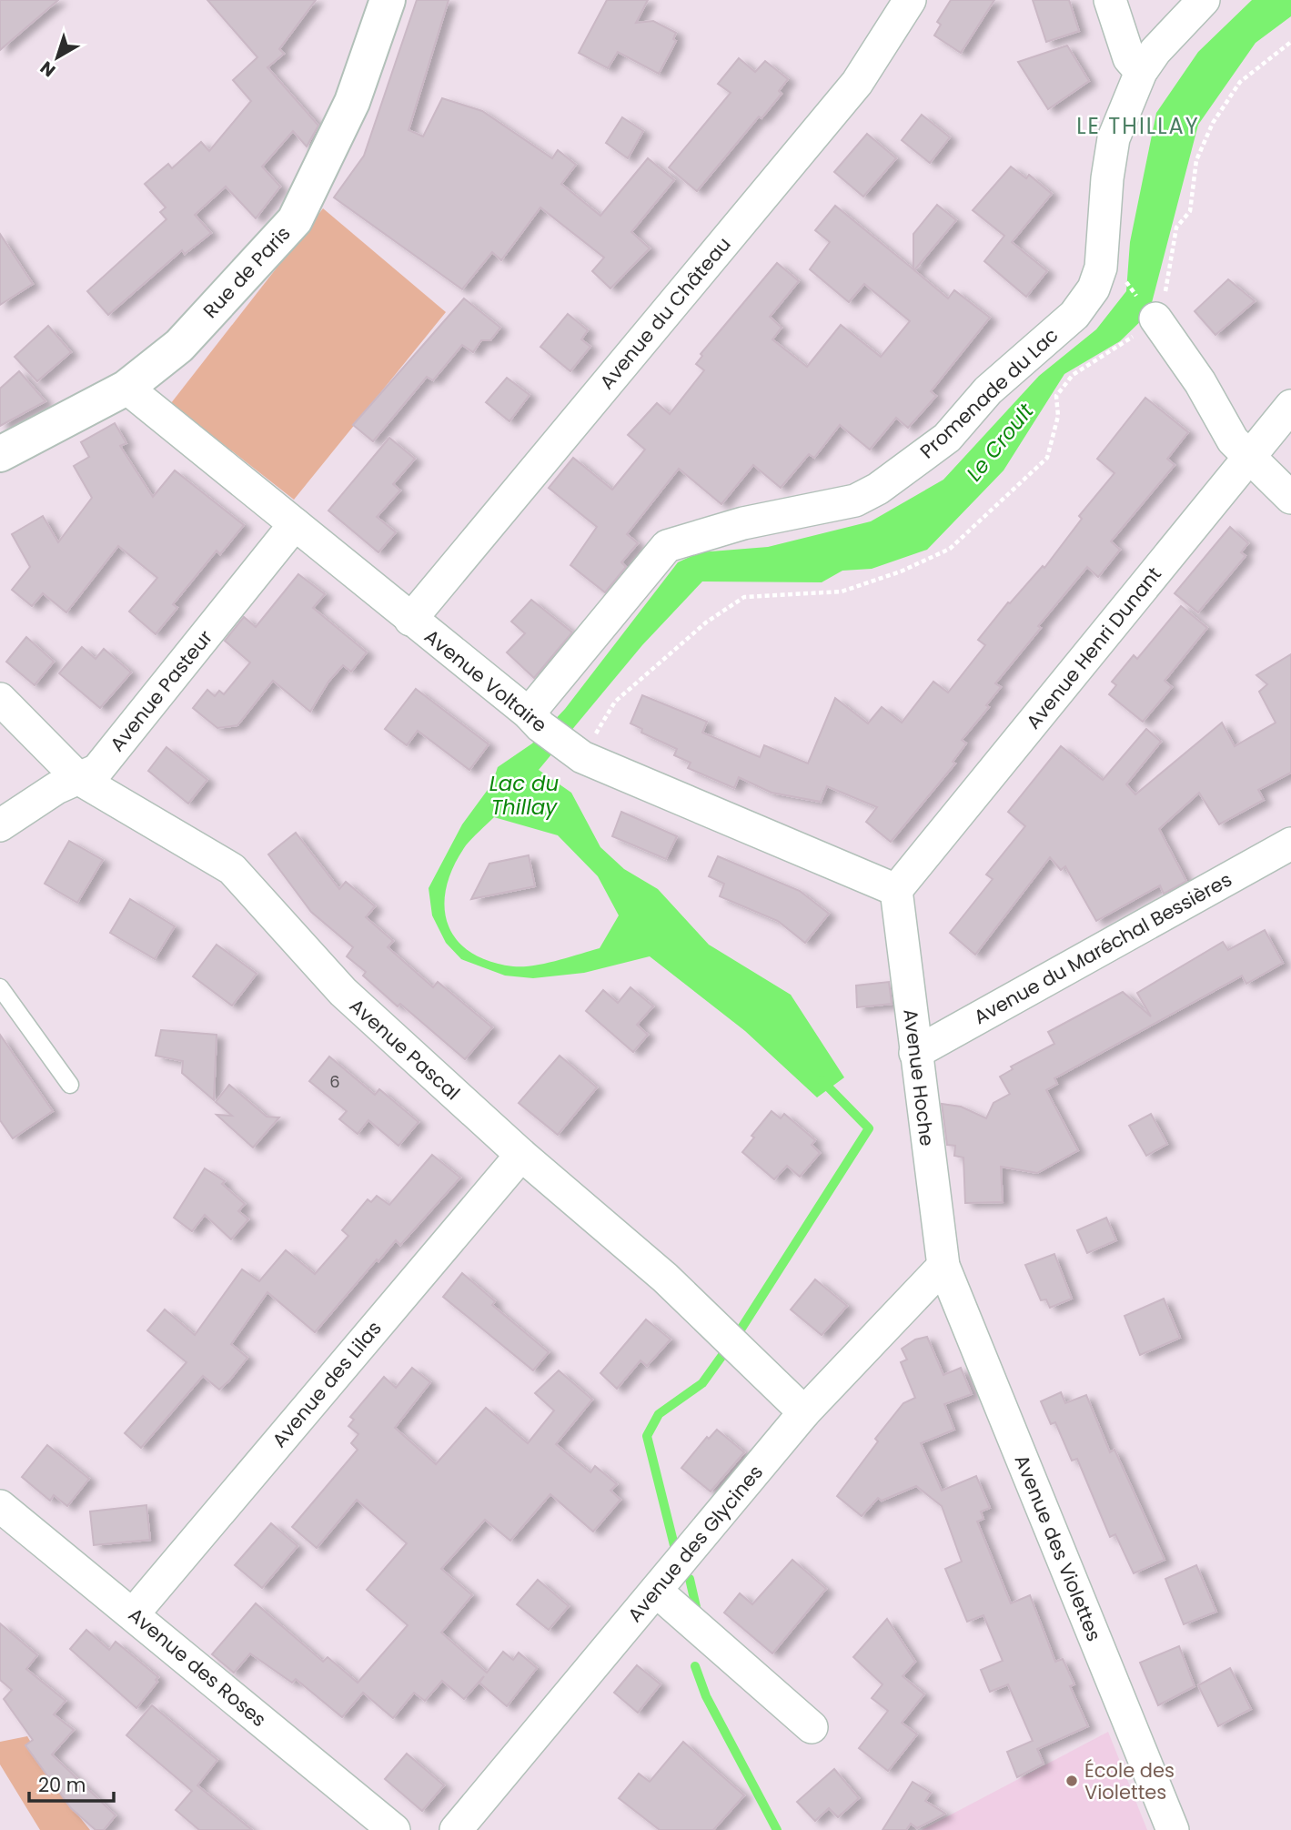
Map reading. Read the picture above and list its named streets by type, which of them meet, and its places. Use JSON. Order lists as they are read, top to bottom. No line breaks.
{"streets":{"street":["Rue de Paris","Avenue du Château","Promenade du Lac","Avenue Henri Dunant","Avenue Voltaire","Avenue Pasteur","Avenue du Maréchal Bessières","Avenue Pascal","Avenue Hoche","Avenue des Lilas","Avenue des Glycines","Avenue des Violettes","Avenue des Roses"]},"crossings":[["Rue de Paris","Avenue Voltaire"],["Avenue du Château","Avenue Voltaire"],["Promenade du Lac","Avenue Voltaire"],["Avenue Henri Dunant","Avenue Voltaire"],["Avenue Henri Dunant","Avenue Hoche"],["Avenue Voltaire","Avenue Pasteur"],["Avenue Voltaire","Avenue Hoche"],["Avenue Pasteur","Avenue Pascal"],["Avenue du Maréchal Bessières","Avenue Hoche"],["Avenue Pascal","Avenue des Lilas"],["Avenue Pascal","Avenue des Glycines"],["Avenue Hoche","Avenue des Glycines"],["Avenue Hoche","Avenue des Violettes"],["Avenue des Lilas","Avenue des Roses"],["Avenue des Glycines","Avenue des Violettes"]],"districts":["LE THILLAY"],"water":["Le Croult","Lac du Thillay"],"places":["École des Violettes"],"house_numbers":["6"],"scale_bar":"20 m","north":"bottom left"}
